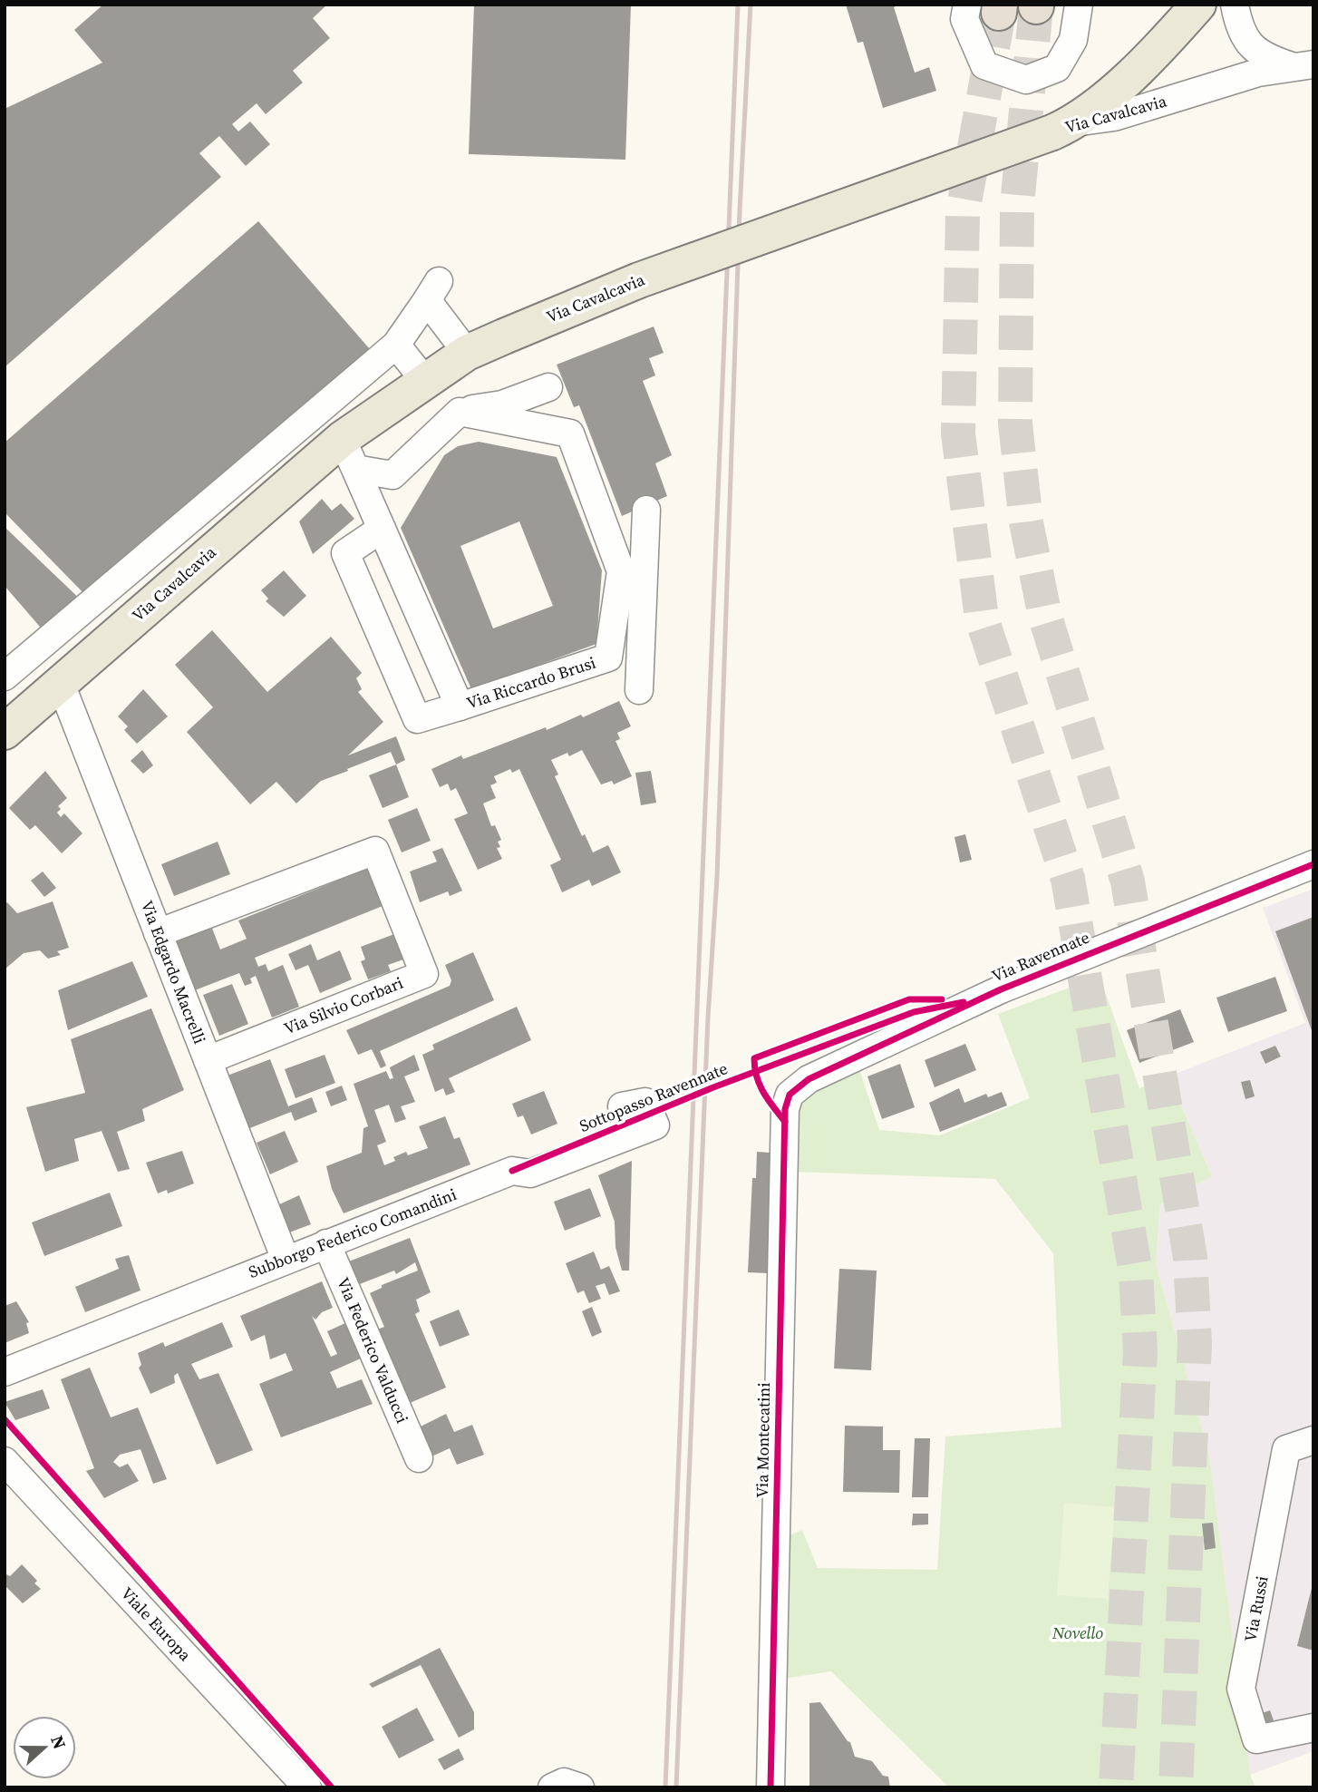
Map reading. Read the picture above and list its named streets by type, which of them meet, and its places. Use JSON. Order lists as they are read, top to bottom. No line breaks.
{"streets":{"main road":["Via Cavalcavia"],"street":["Via Riccardo Brusi","Via Ravennate","Via Edgardo Macrelli","Via Silvio Corbari","Subborgo Federico Comandini","Via Federico Valducci","Via Montecatini","Via Russi","Viale Europa"],"cycle path":["Sottopasso Ravennate"]},"crossings":[["Via Cavalcavia","Via Riccardo Brusi"],["Via Cavalcavia","Via Edgardo Macrelli"],["Via Ravennate","Via Montecatini"],["Via Edgardo Macrelli","Via Silvio Corbari"],["Via Edgardo Macrelli","Subborgo Federico Comandini"],["Subborgo Federico Comandini","Via Federico Valducci"]],"parks":["Novello"],"north":"right"}
